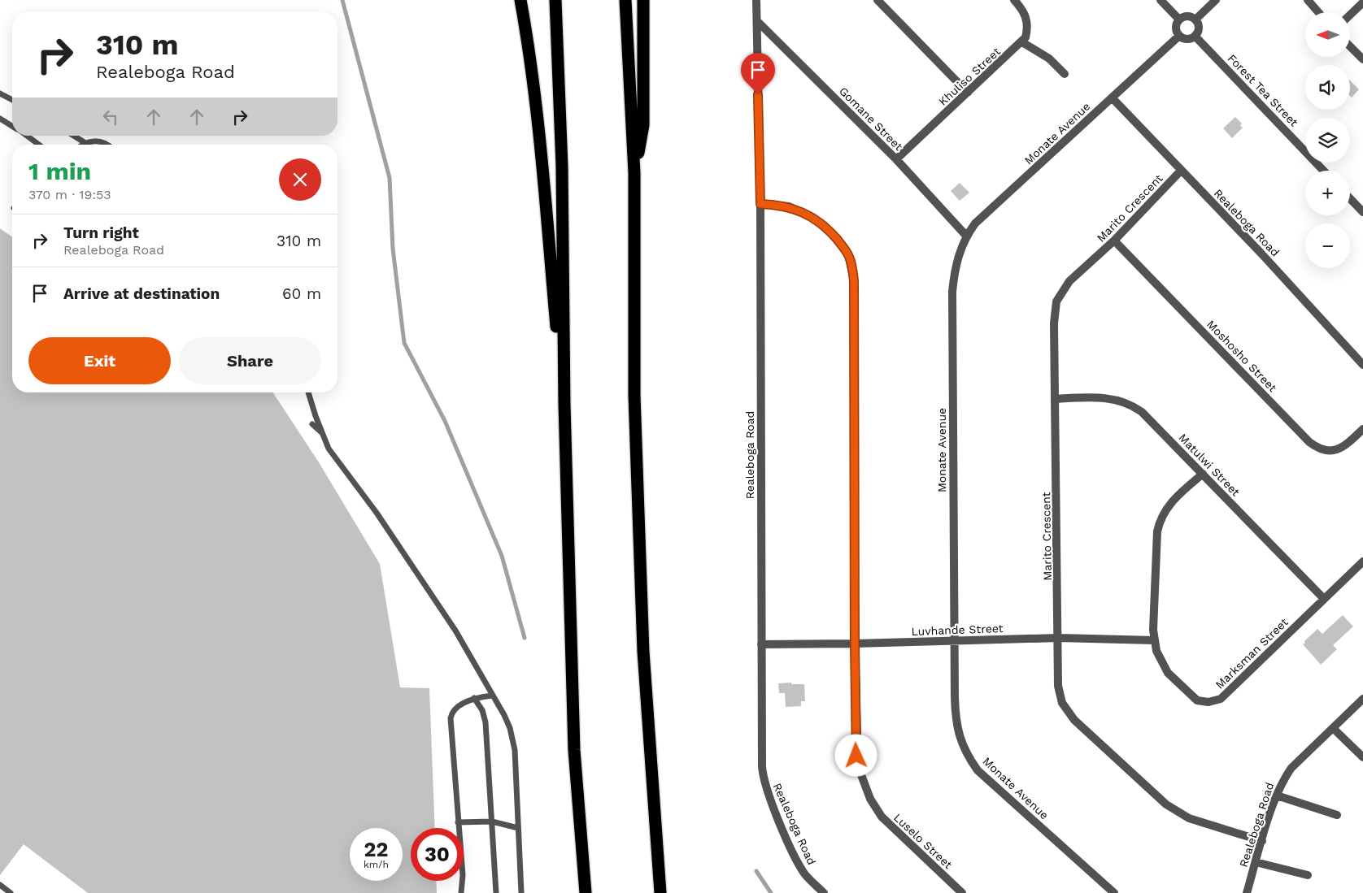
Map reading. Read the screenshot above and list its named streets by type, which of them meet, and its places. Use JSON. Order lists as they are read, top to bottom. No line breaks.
{"streets":{"street":["Khuliso Street","Forest Tea Street","Gomane Street","Monate Avenue","Marito Crescent","Realeboga Road","Moshosho Street","Matulwi Street","Luvhande Street","Marksman Street","Luselo Street"]},"crossings":[["Khuliso Street","Gomane Street"],["Forest Tea Street","Monate Avenue"],["Gomane Street","Monate Avenue"],["Gomane Street","Realeboga Road"],["Monate Avenue","Realeboga Road"],["Monate Avenue","Luvhande Street"],["Marito Crescent","Realeboga Road"],["Marito Crescent","Moshosho Street"],["Marito Crescent","Matulwi Street"],["Marito Crescent","Luvhande Street"],["Realeboga Road","Luvhande Street"],["Realeboga Road","Luselo Street"],["Matulwi Street","Marksman Street"],["Luvhande Street","Marksman Street"],["Luvhande Street","Luselo Street"]],"north":"left","page":{"map_buttons":["+","−"],"turn":["310 m","Realeboga Road"],"heading":["1 min","370 m · 19:53"],"list":[{"name":"Turn right","note":"Realeboga Road","value":"310 m"},{"name":"Arrive at destination","value":"60 m"}],"buttons":["Exit","Share"],"speed":"22 km/h","limit":"30"}}
